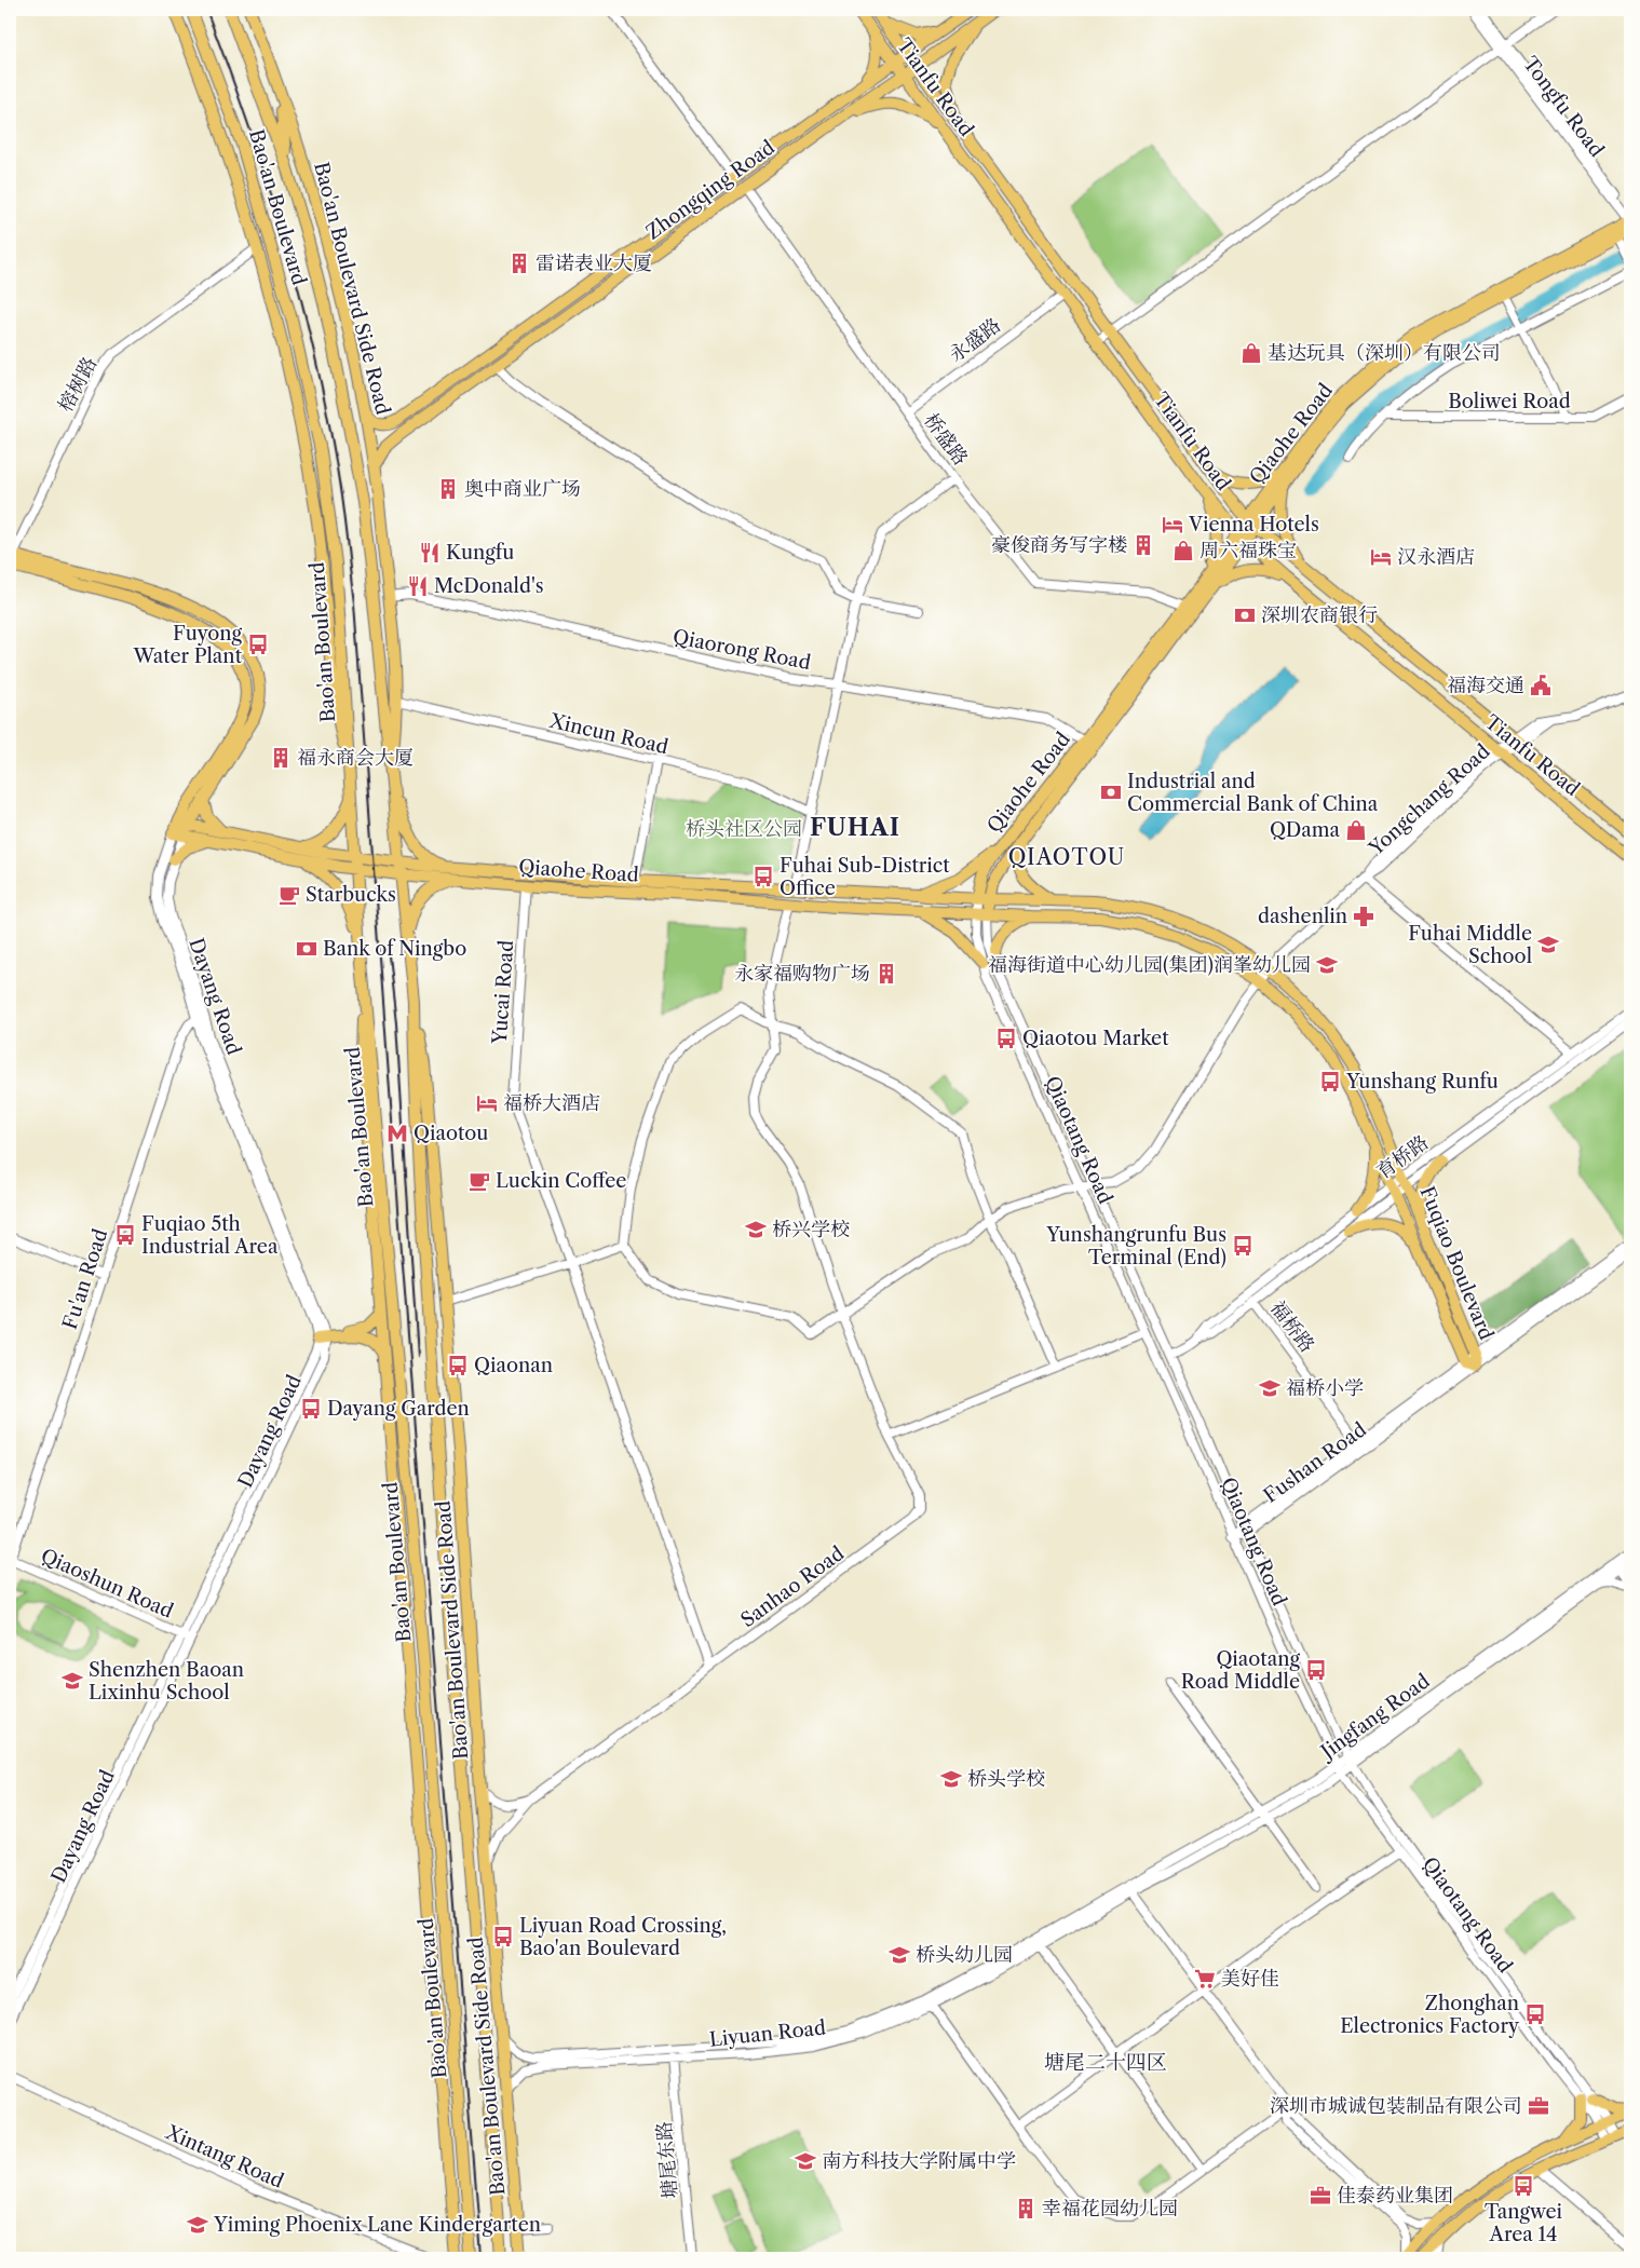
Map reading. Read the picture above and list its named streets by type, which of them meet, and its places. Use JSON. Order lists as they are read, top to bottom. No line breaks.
{"streets":{"main road":["Tianfu Road","Zhongqing Road","Bao'an Boulevard","Bao'an Boulevard Side Road","Qiaohe Road","Qiaotang Road","Fuqiao Boulevard"],"street":["Tongfu Road","永盛路","榕树路","Boliwei Road","桥盛路","Qiaorong Road","Xincun Road","Yongchang Road","Yucai Road","Dayang Road","育桥路","Fu'an Road","福桥路","Fushan Road","Qiaoshun Road","Sanhao Road","Jingfang Road","Liyuan Road","Xintang Road","塘尾东路"]},"crossings":[["Tianfu Road","Zhongqing Road"],["Tianfu Road","永盛路"],["Tianfu Road","Qiaohe Road"],["Tianfu Road","Yongchang Road"],["Tongfu Road","Qiaohe Road"],["Zhongqing Road","Bao'an Boulevard Side Road"],["Zhongqing Road","桥盛路"],["Bao'an Boulevard","Bao'an Boulevard Side Road"],["Bao'an Boulevard","Qiaohe Road"],["Bao'an Boulevard Side Road","Qiaorong Road"],["Bao'an Boulevard Side Road","Xincun Road"],["Bao'an Boulevard Side Road","Sanhao Road"],["Bao'an Boulevard Side Road","Liyuan Road"],["永盛路","桥盛路"],["Qiaohe Road","桥盛路"],["Qiaohe Road","Qiaorong Road"],["Qiaohe Road","Yucai Road"],["Qiaohe Road","Dayang Road"],["Qiaohe Road","Qiaotang Road"],["Qiaohe Road","Fuqiao Boulevard"],["Yongchang Road","Qiaotang Road"],["Yongchang Road","Fuqiao Boulevard"],["Dayang Road","Fu'an Road"],["Dayang Road","Qiaoshun Road"],["Qiaotang Road","育桥路"],["Qiaotang Road","Fuqiao Boulevard"],["Qiaotang Road","Fushan Road"],["Qiaotang Road","Jingfang Road"],["育桥路","Fuqiao Boulevard"],["育桥路","福桥路"],["Fuqiao Boulevard","Fushan Road"],["Fu'an Road","Qiaoshun Road"],["福桥路","Fushan Road"],["Jingfang Road","Liyuan Road"],["Liyuan Road","塘尾东路"]],"districts":["FUHAI","QIAOTOU","塘尾二十四区"],"parks":["桥头社区公园"],"places":{"building":["雷诺表业大厦","奥中商业广场","豪俊商务写字楼","福永商会大厦","永家福购物广场","幸福花园幼儿园"],"shop":["基达玩具（深圳）有限公司","周六福珠宝","QDama"],"hotel":["Vienna Hotels","汉永酒店","福桥大酒店"],"restaurant":["Kungfu","McDonald's"],"bank":["深圳农商银行","Industrial and Commercial Bank of China","Bank of Ningbo"],"bus stop":["Fuyong Water Plant","Fuhai Sub-District Office","Qiaotou Market","Yunshang Runfu","Fuqiao 5th Industrial Area","Yunshangrunfu Bus Terminal (End)","Qiaonan","Dayang Garden","Qiaotang Road Middle","Liyuan Road Crossing, Bao'an Boulevard","Zhonghan Electronics Factory","Tangwei Area 14"],"public building":["福海交通"],"cafe":["Starbucks","Luckin Coffee"],"pharmacy":["dashenlin"],"school or university":["Fuhai Middle School","福海街道中心幼儿园(集团)润峯幼儿园","桥兴学校","福桥小学","Shenzhen Baoan Lixinhu School","桥头学校","桥头幼儿园","南方科技大学附属中学","Yiming Phoenix Lane Kindergarten"],"metro station":["Qiaotou"],"supermarket":["美好佳"],"office":["深圳市城诚包装制品有限公司","佳泰药业集团"]}}
